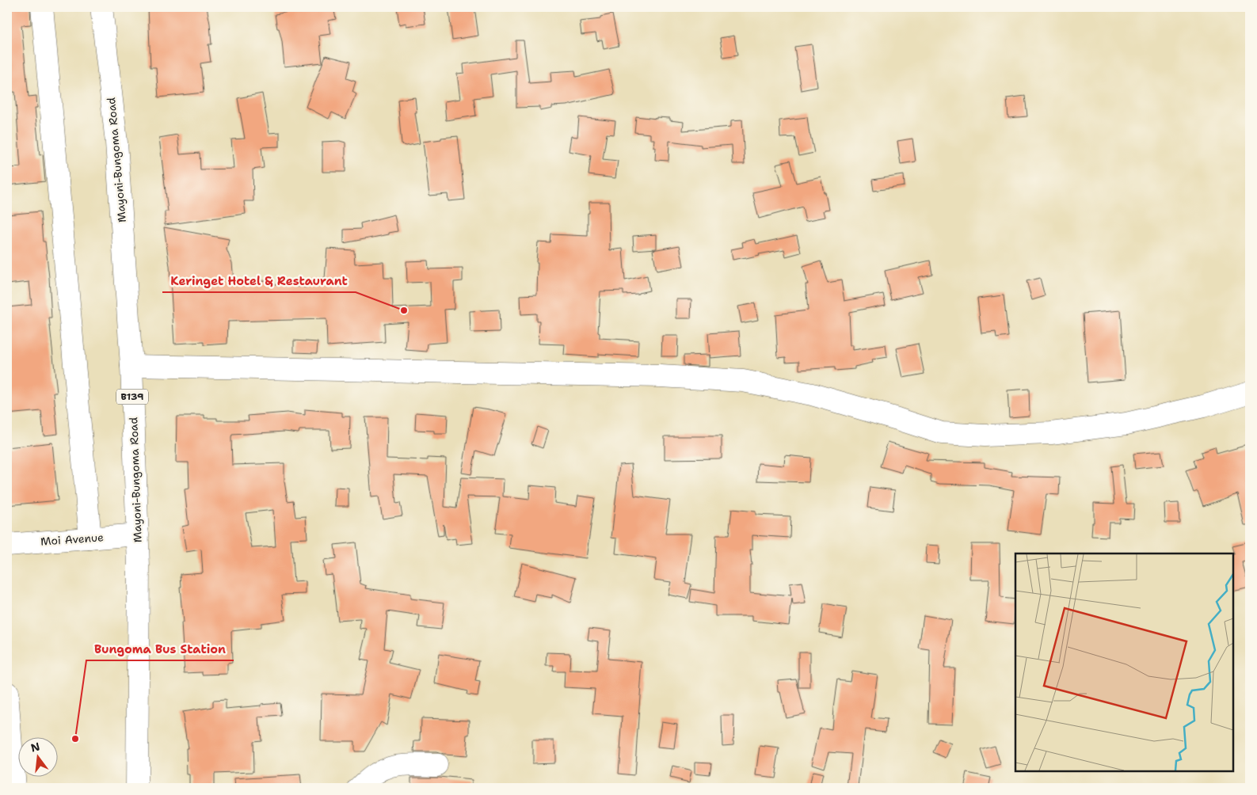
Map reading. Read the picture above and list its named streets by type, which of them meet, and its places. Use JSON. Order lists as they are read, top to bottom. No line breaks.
{"streets":{"street":["Mayoni-Bungoma Road","B139","Moi Avenue"]},"crossings":[["Mayoni-Bungoma Road","Moi Avenue"]],"places":["Keringet Hotel & Restaurant","Bungoma Bus Station"],"north":"top"}
